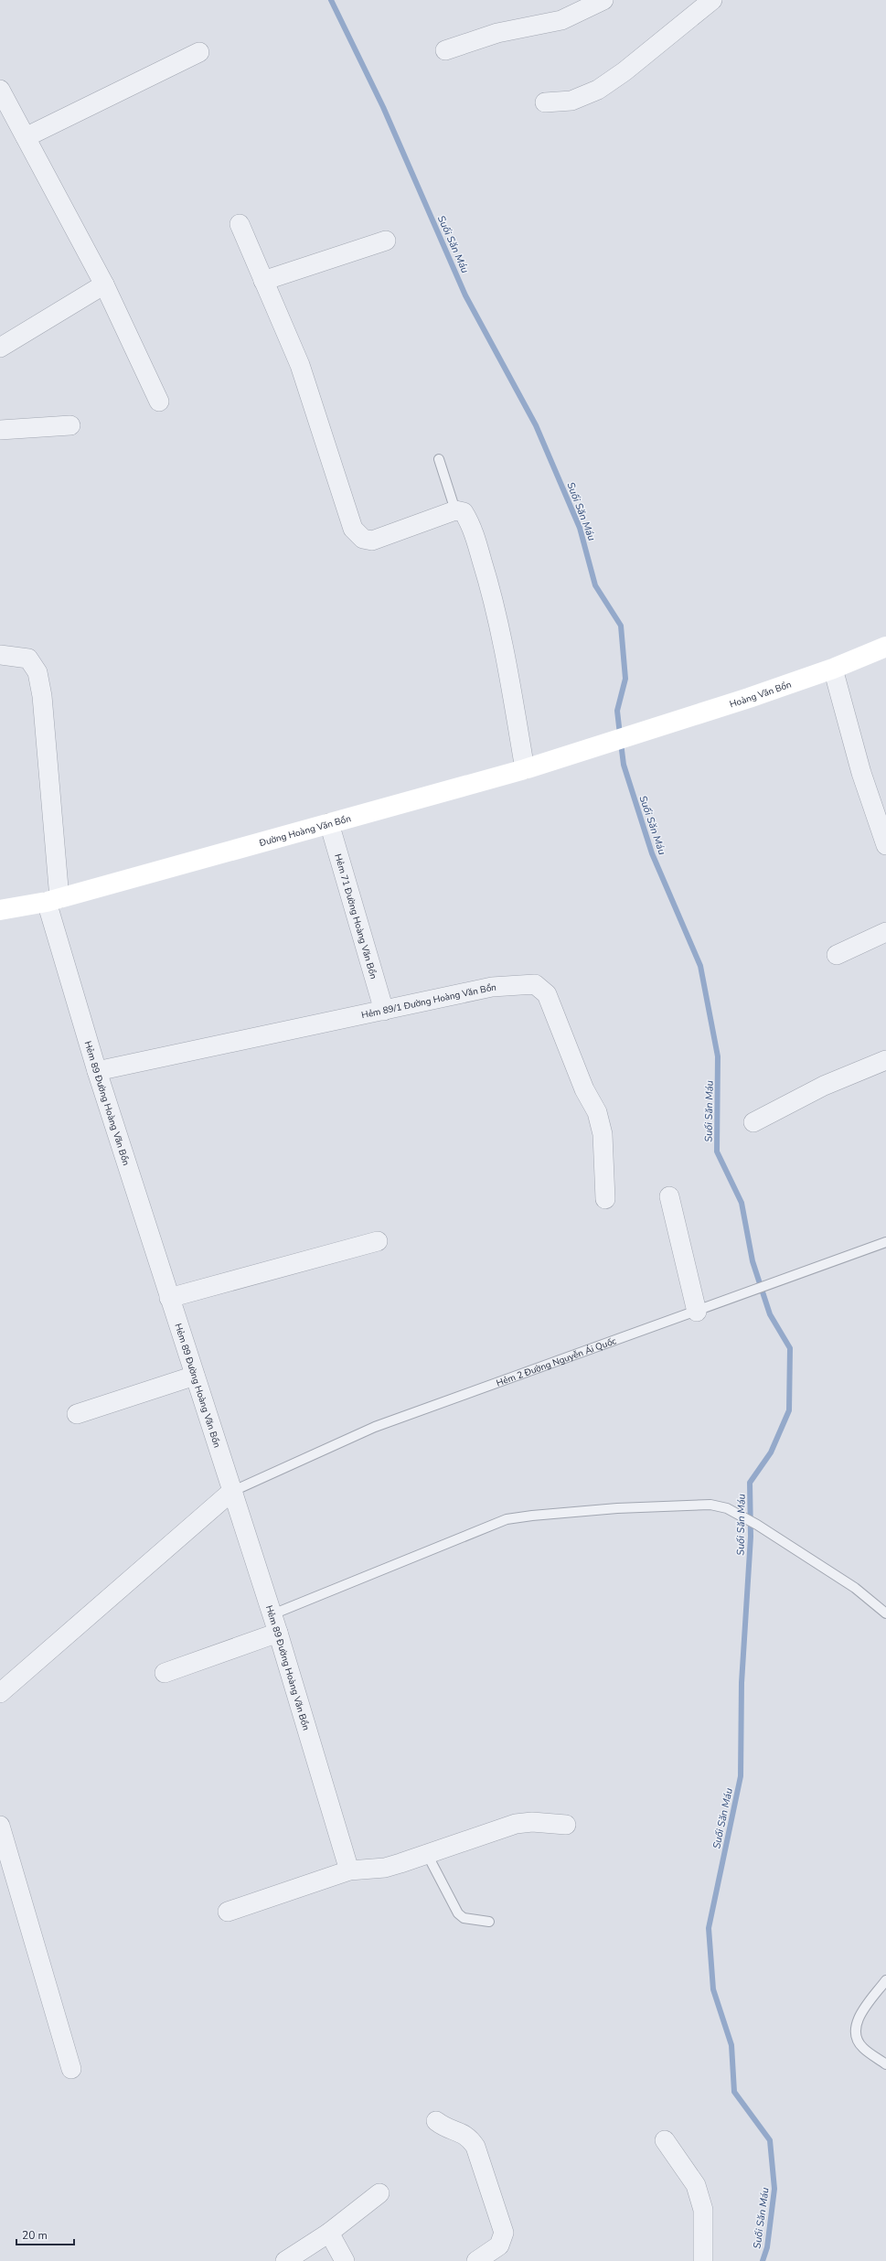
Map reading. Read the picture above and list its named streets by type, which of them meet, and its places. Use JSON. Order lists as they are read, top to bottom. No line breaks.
{"streets":{"main road":["Hoàng Văn Bổn","Đường Hoàng Văn Bổn"],"street":["Hẻm 71 Đường Hoàng Văn Bổn","Hẻm 89/1 Đường Hoàng Văn Bổn","Hẻm 89 Đường Hoàng Văn Bổn"],"lane":["Hẻm 2 Đường Nguyễn Ái Quốc"]},"crossings":[["Hoàng Văn Bổn","Đường Hoàng Văn Bổn"],["Đường Hoàng Văn Bổn","Hẻm 71 Đường Hoàng Văn Bổn"],["Đường Hoàng Văn Bổn","Hẻm 89 Đường Hoàng Văn Bổn"],["Hẻm 71 Đường Hoàng Văn Bổn","Hẻm 89/1 Đường Hoàng Văn Bổn"],["Hẻm 89/1 Đường Hoàng Văn Bổn","Hẻm 89 Đường Hoàng Văn Bổn"],["Hẻm 89 Đường Hoàng Văn Bổn","Hẻm 2 Đường Nguyễn Ái Quốc"]],"water":["Suối Săn Máu"],"scale_bar":"20 m"}
